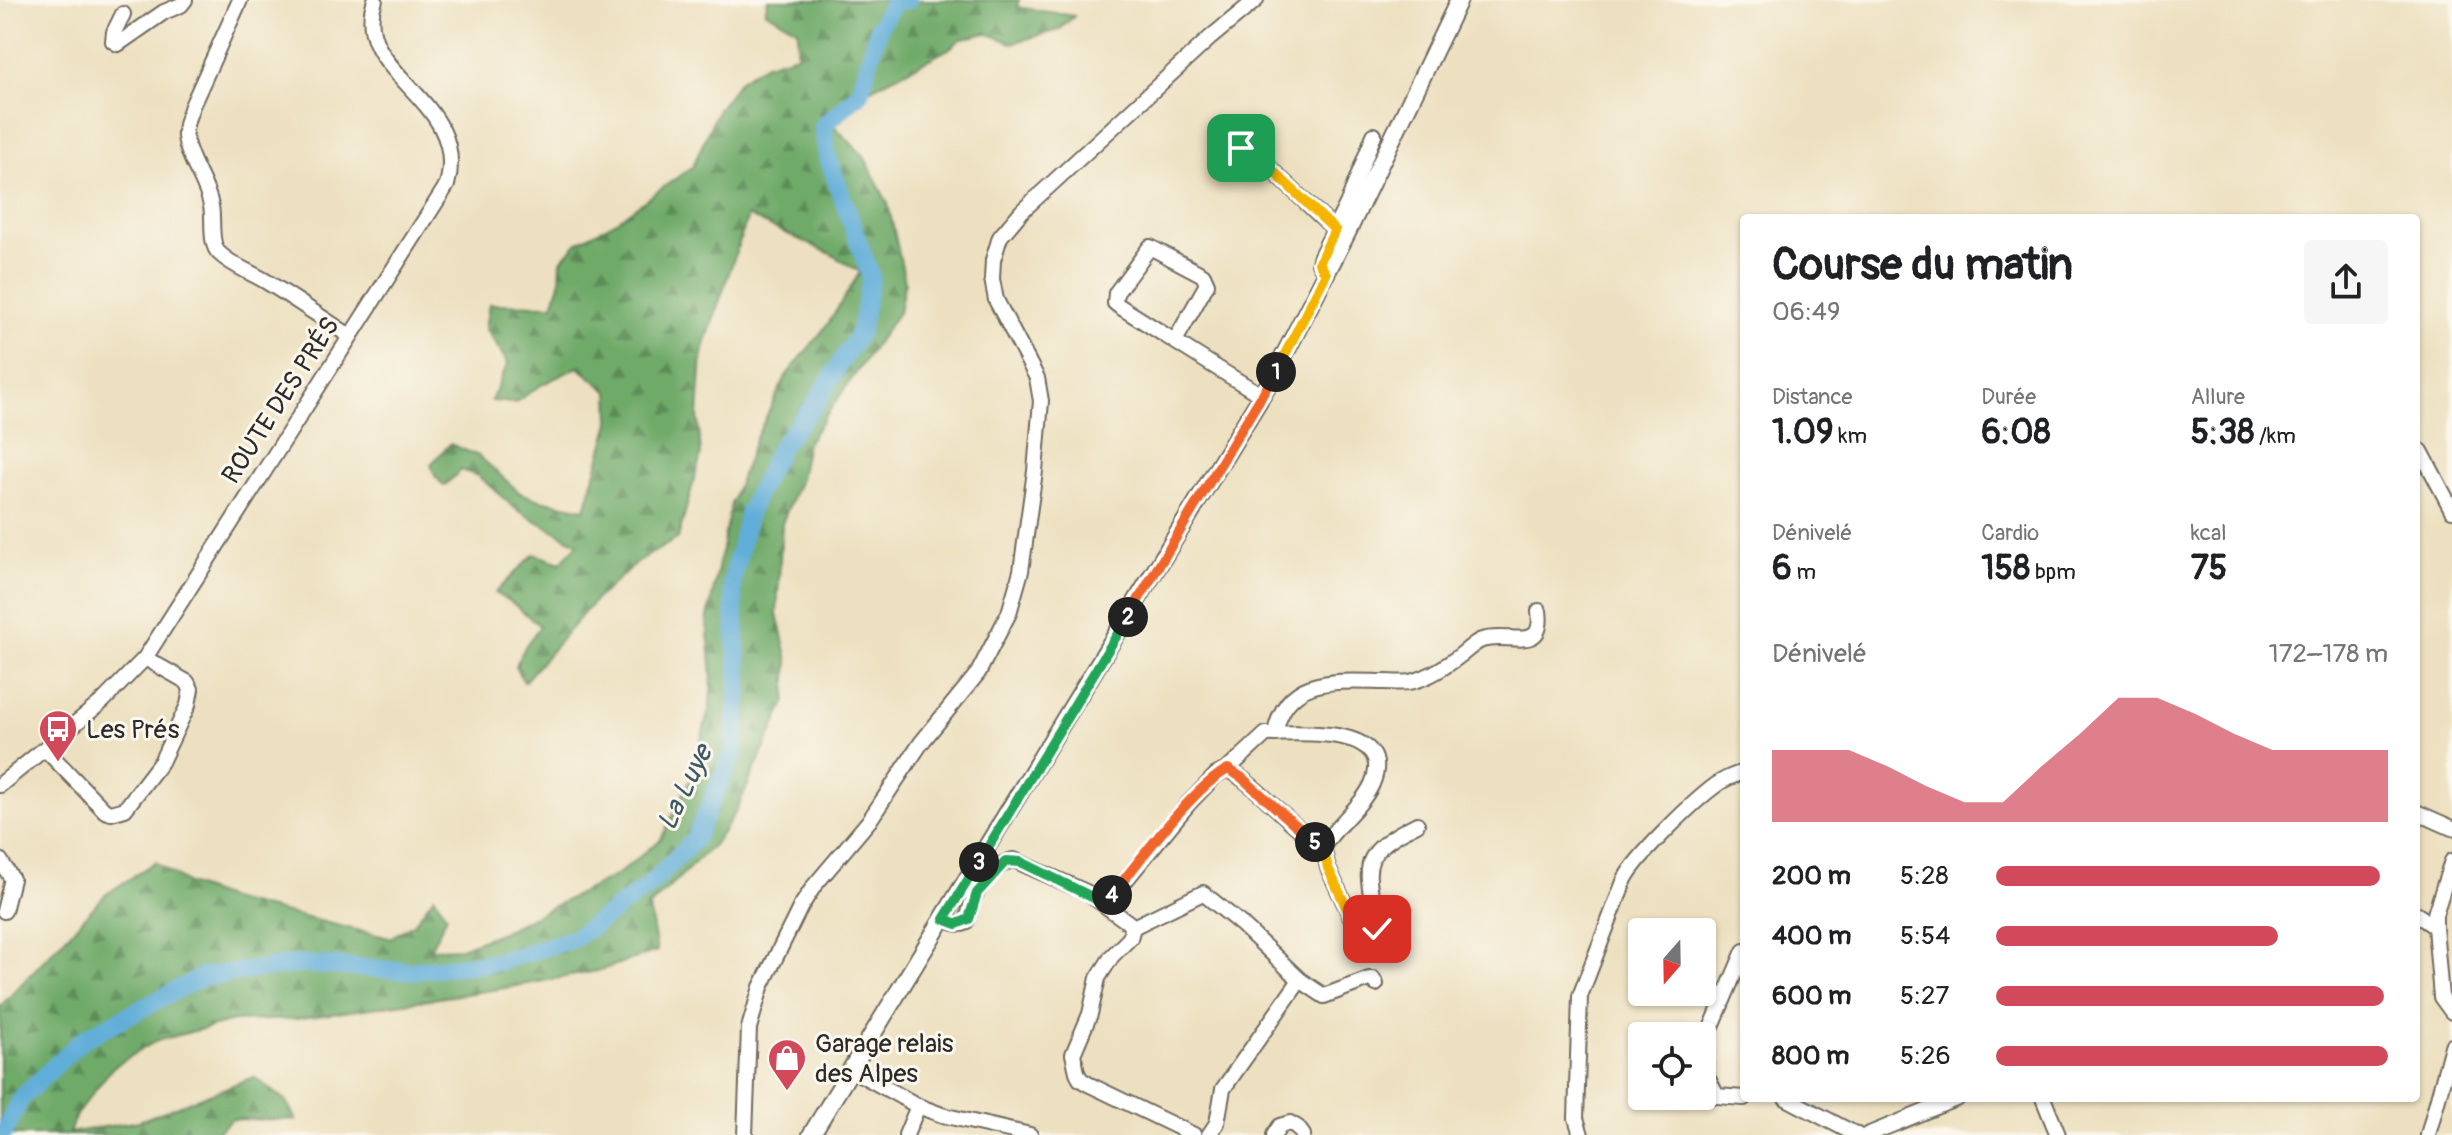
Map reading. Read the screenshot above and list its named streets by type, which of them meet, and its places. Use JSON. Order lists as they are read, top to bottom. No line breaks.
{"streets":{"street":["ROUTE DES PRÉS"]},"water":["La Luye"],"places":{"bus stop":["Les Prés"],"shop":["Garage relais des Alpes"]},"north":"bottom","page":{"heading":["Course du matin","06:49"],"stats":[["Distance","1.09 km"],["Durée","6:08"],["Allure","5:38 /km"],["Dénivelé","6 m"],["Cardio","158 bpm"],["kcal","75"]],"pins":["1","2","5","3","4"],"chart":["Dénivelé","172–178 m"],"list":[{"name":"200 m","note":"5:28"},{"name":"400 m","note":"5:54"},{"name":"600 m","note":"5:27"},{"name":"800 m","note":"5:26"}]}}
